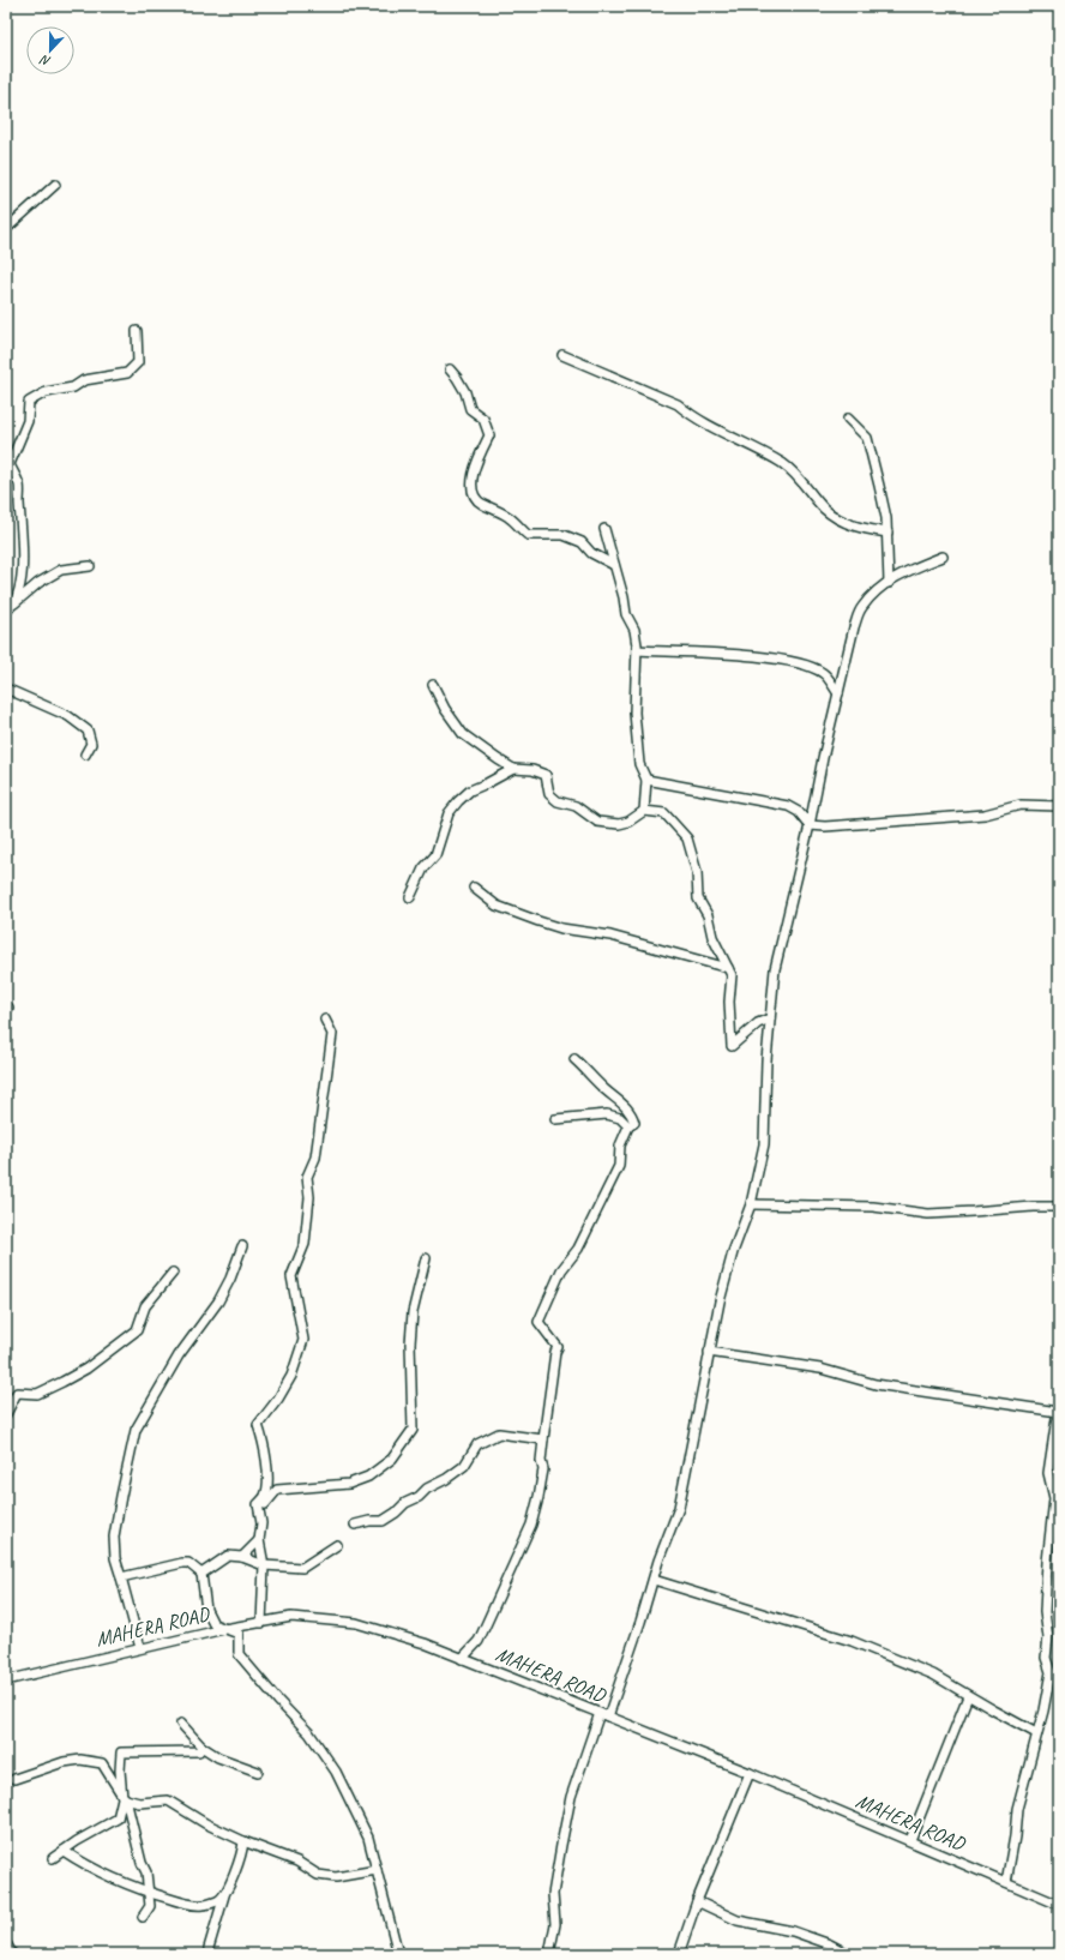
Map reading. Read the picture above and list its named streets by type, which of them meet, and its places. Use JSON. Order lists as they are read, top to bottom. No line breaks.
{"streets":{"street":["MAHERA ROAD"]},"north":"bottom"}
